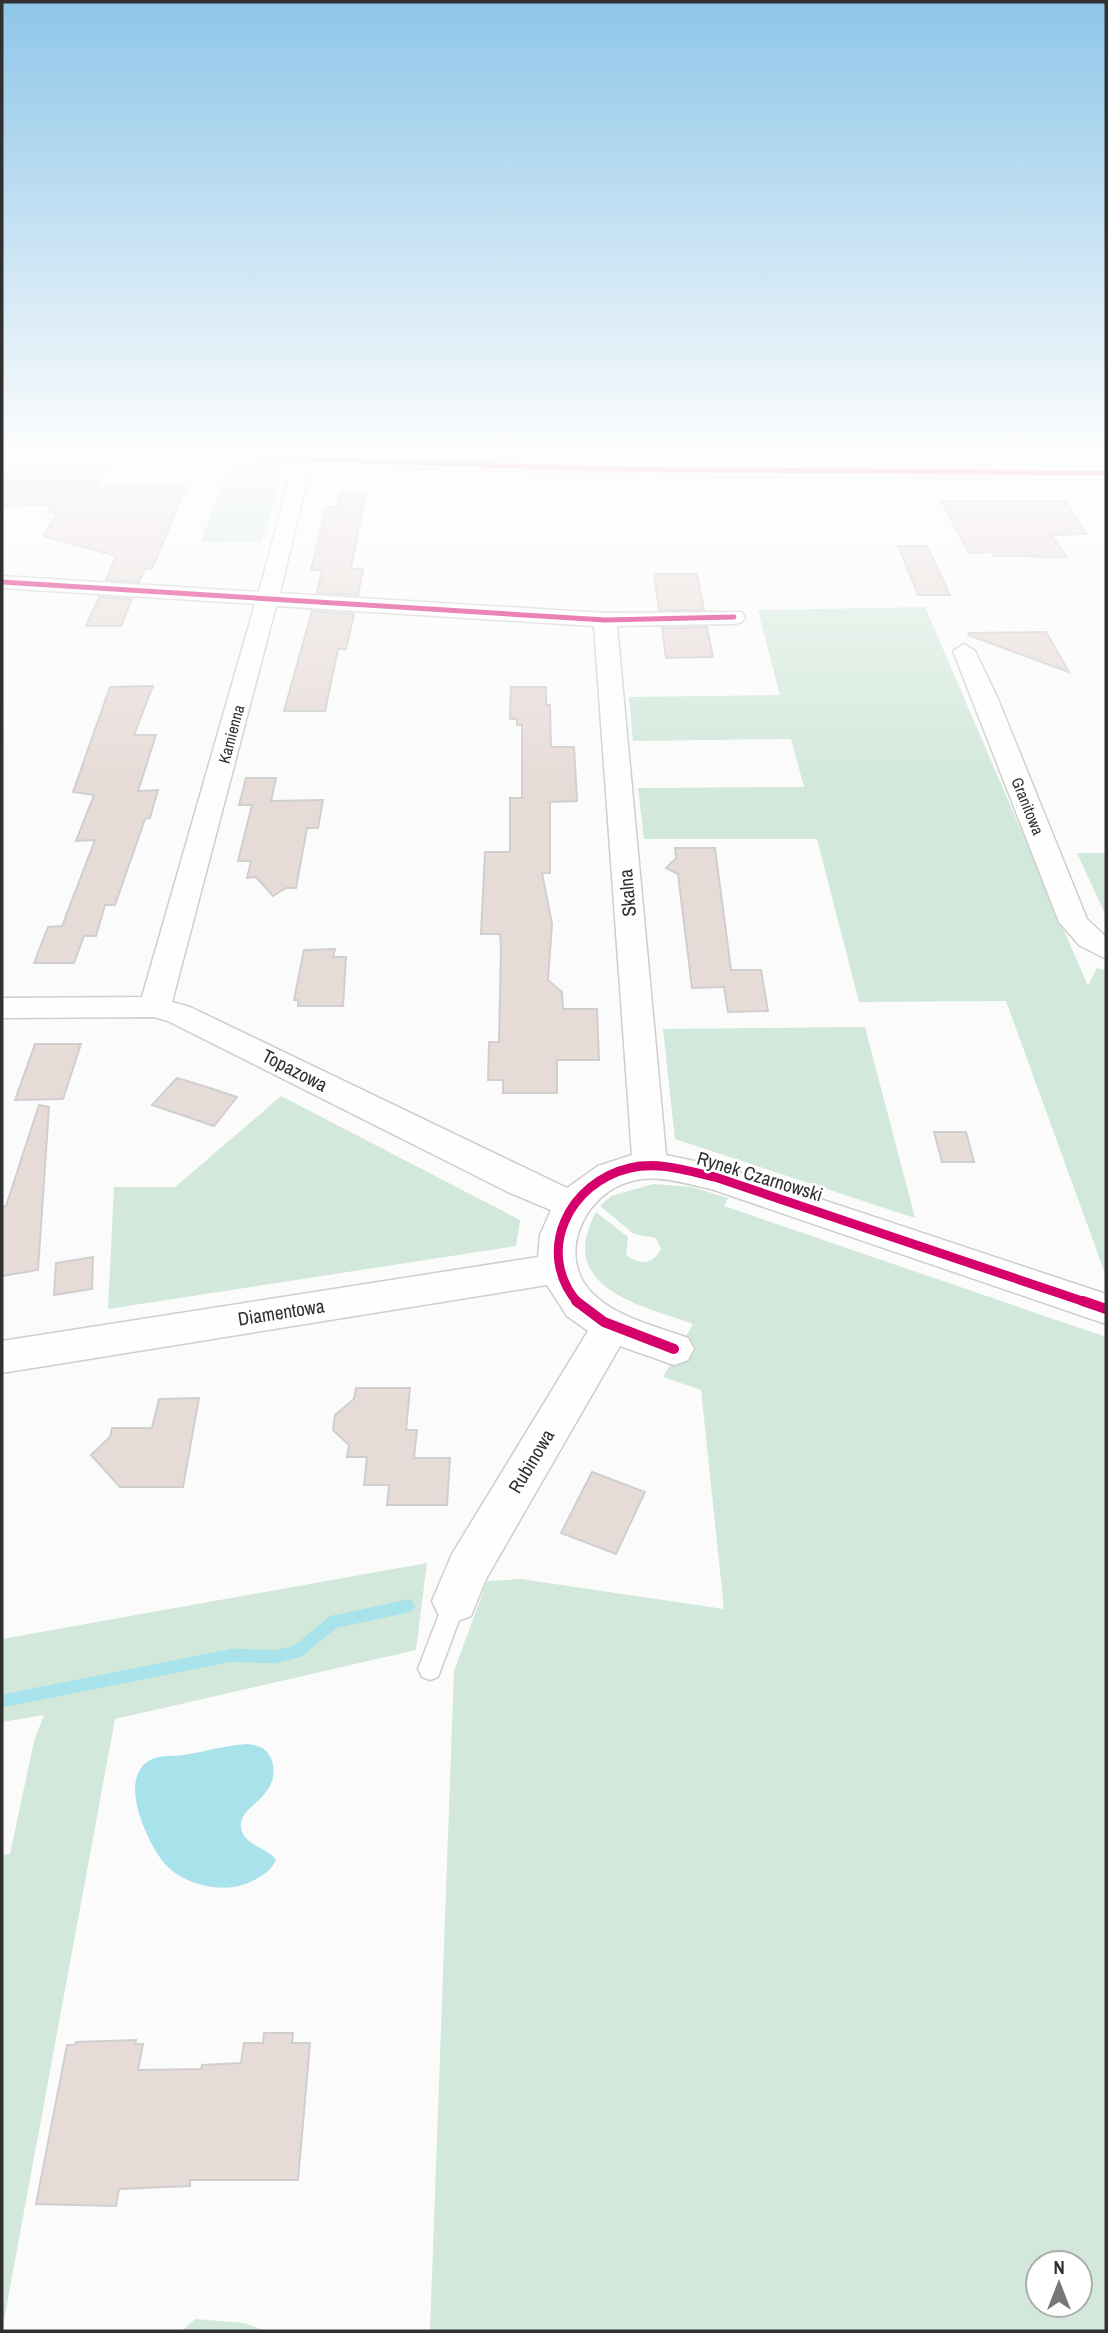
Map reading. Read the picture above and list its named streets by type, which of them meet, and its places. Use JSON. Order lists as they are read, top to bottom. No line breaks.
{"streets":{"street":["Kamienna","Granitowa","Skalna","Topazowa","Rynek Czarnowski","Diamentowa","Rubinowa"]},"crossings":[["Kamienna","Topazowa"],["Skalna","Rynek Czarnowski"],["Topazowa","Rynek Czarnowski"],["Rynek Czarnowski","Diamentowa"],["Rynek Czarnowski","Rubinowa"]],"north":"top"}
